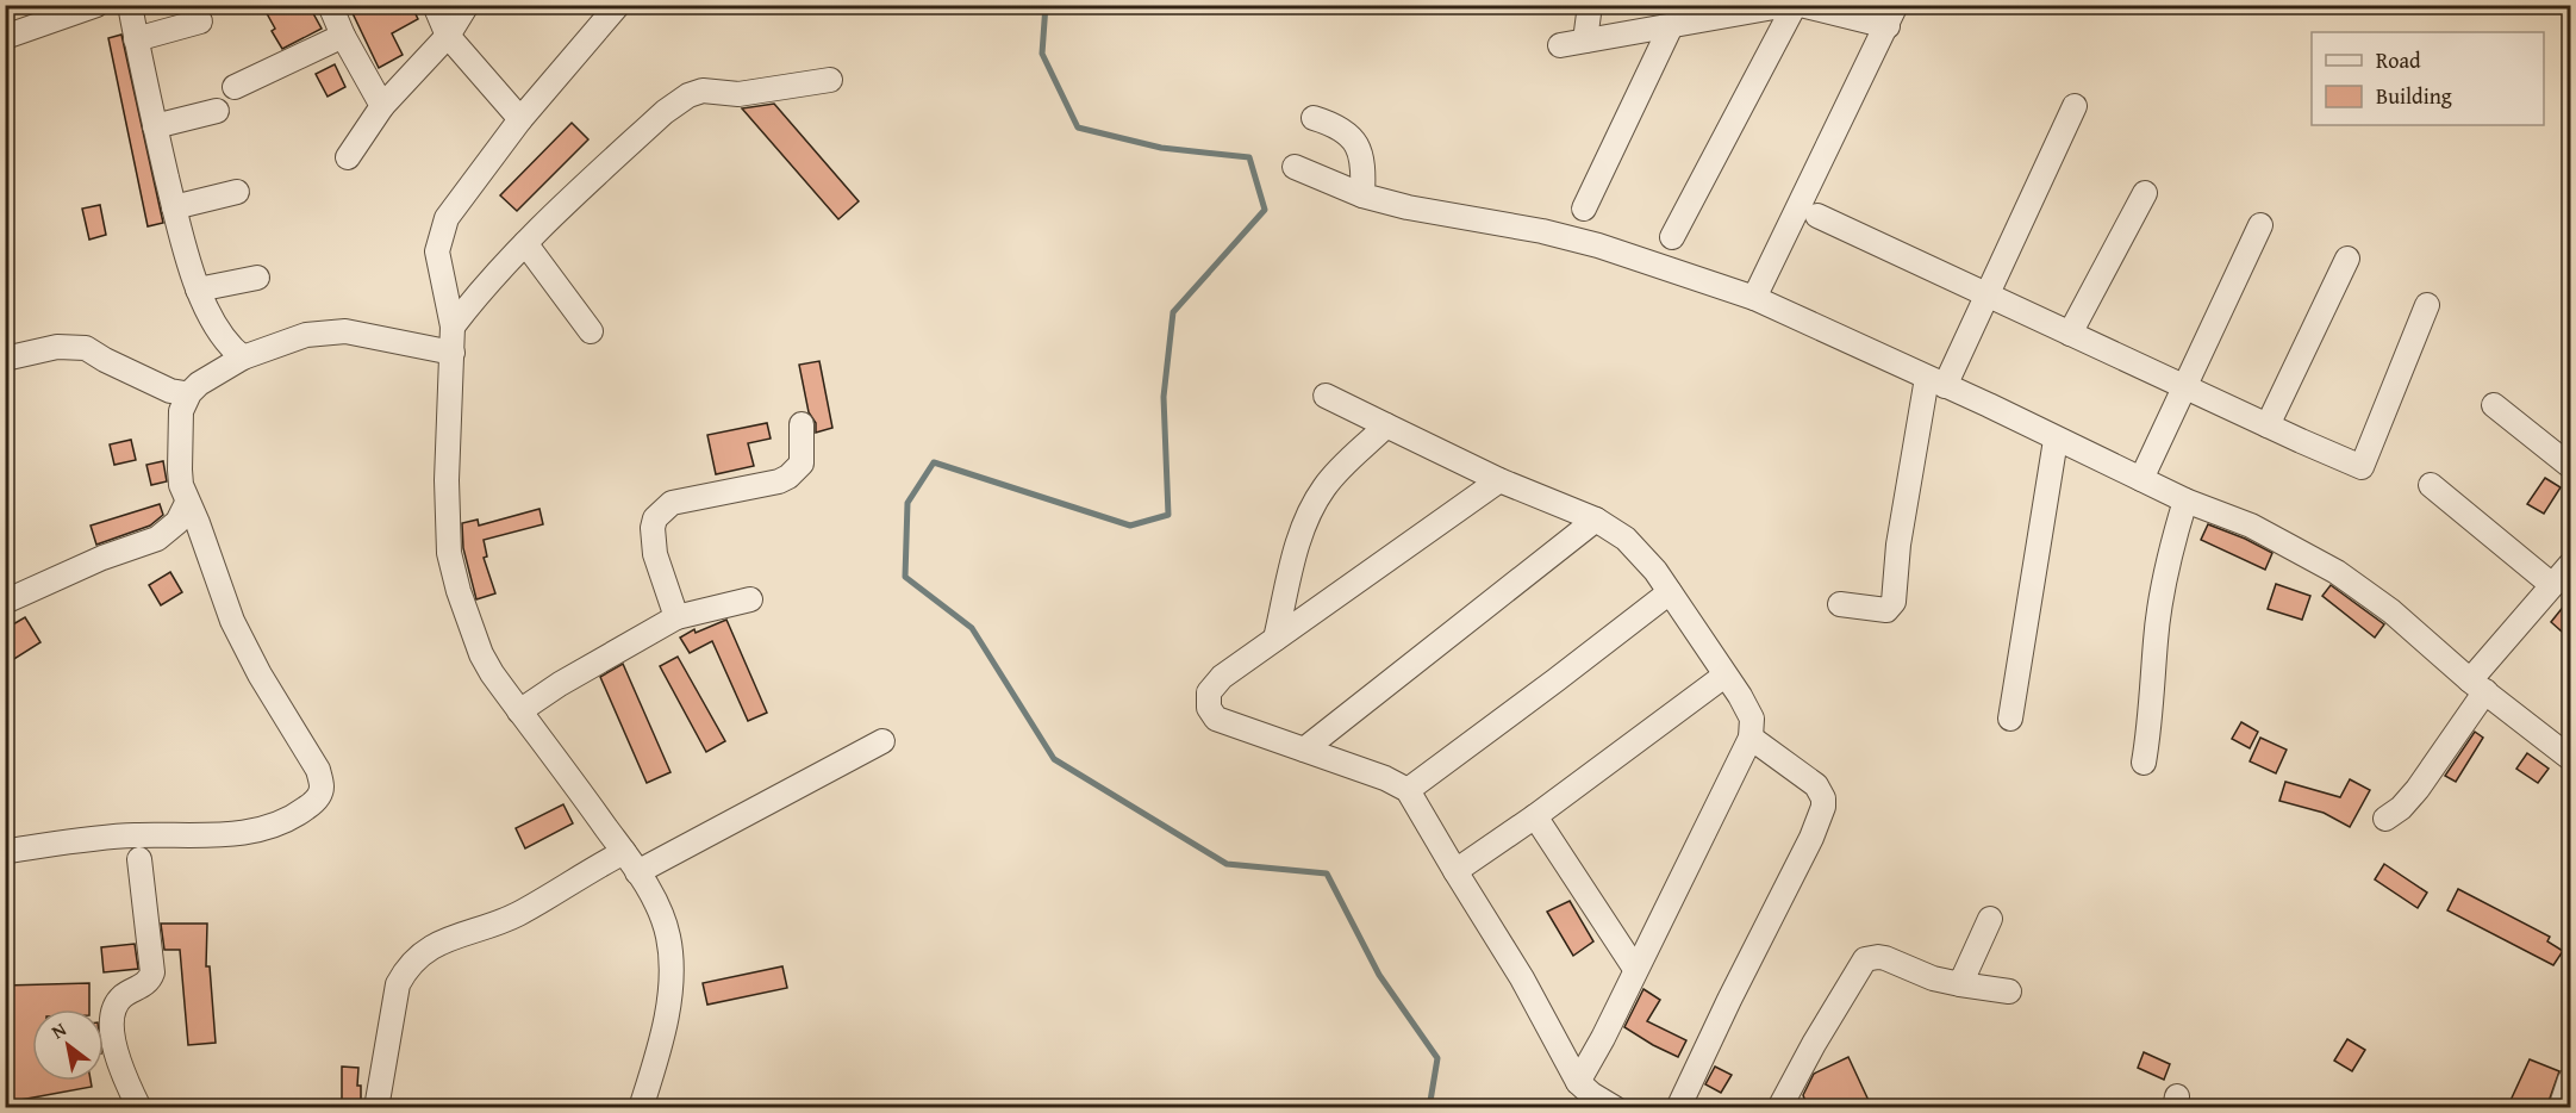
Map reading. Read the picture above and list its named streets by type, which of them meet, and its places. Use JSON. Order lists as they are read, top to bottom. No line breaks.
{"legend":["Road","Building"],"north":"top left"}
